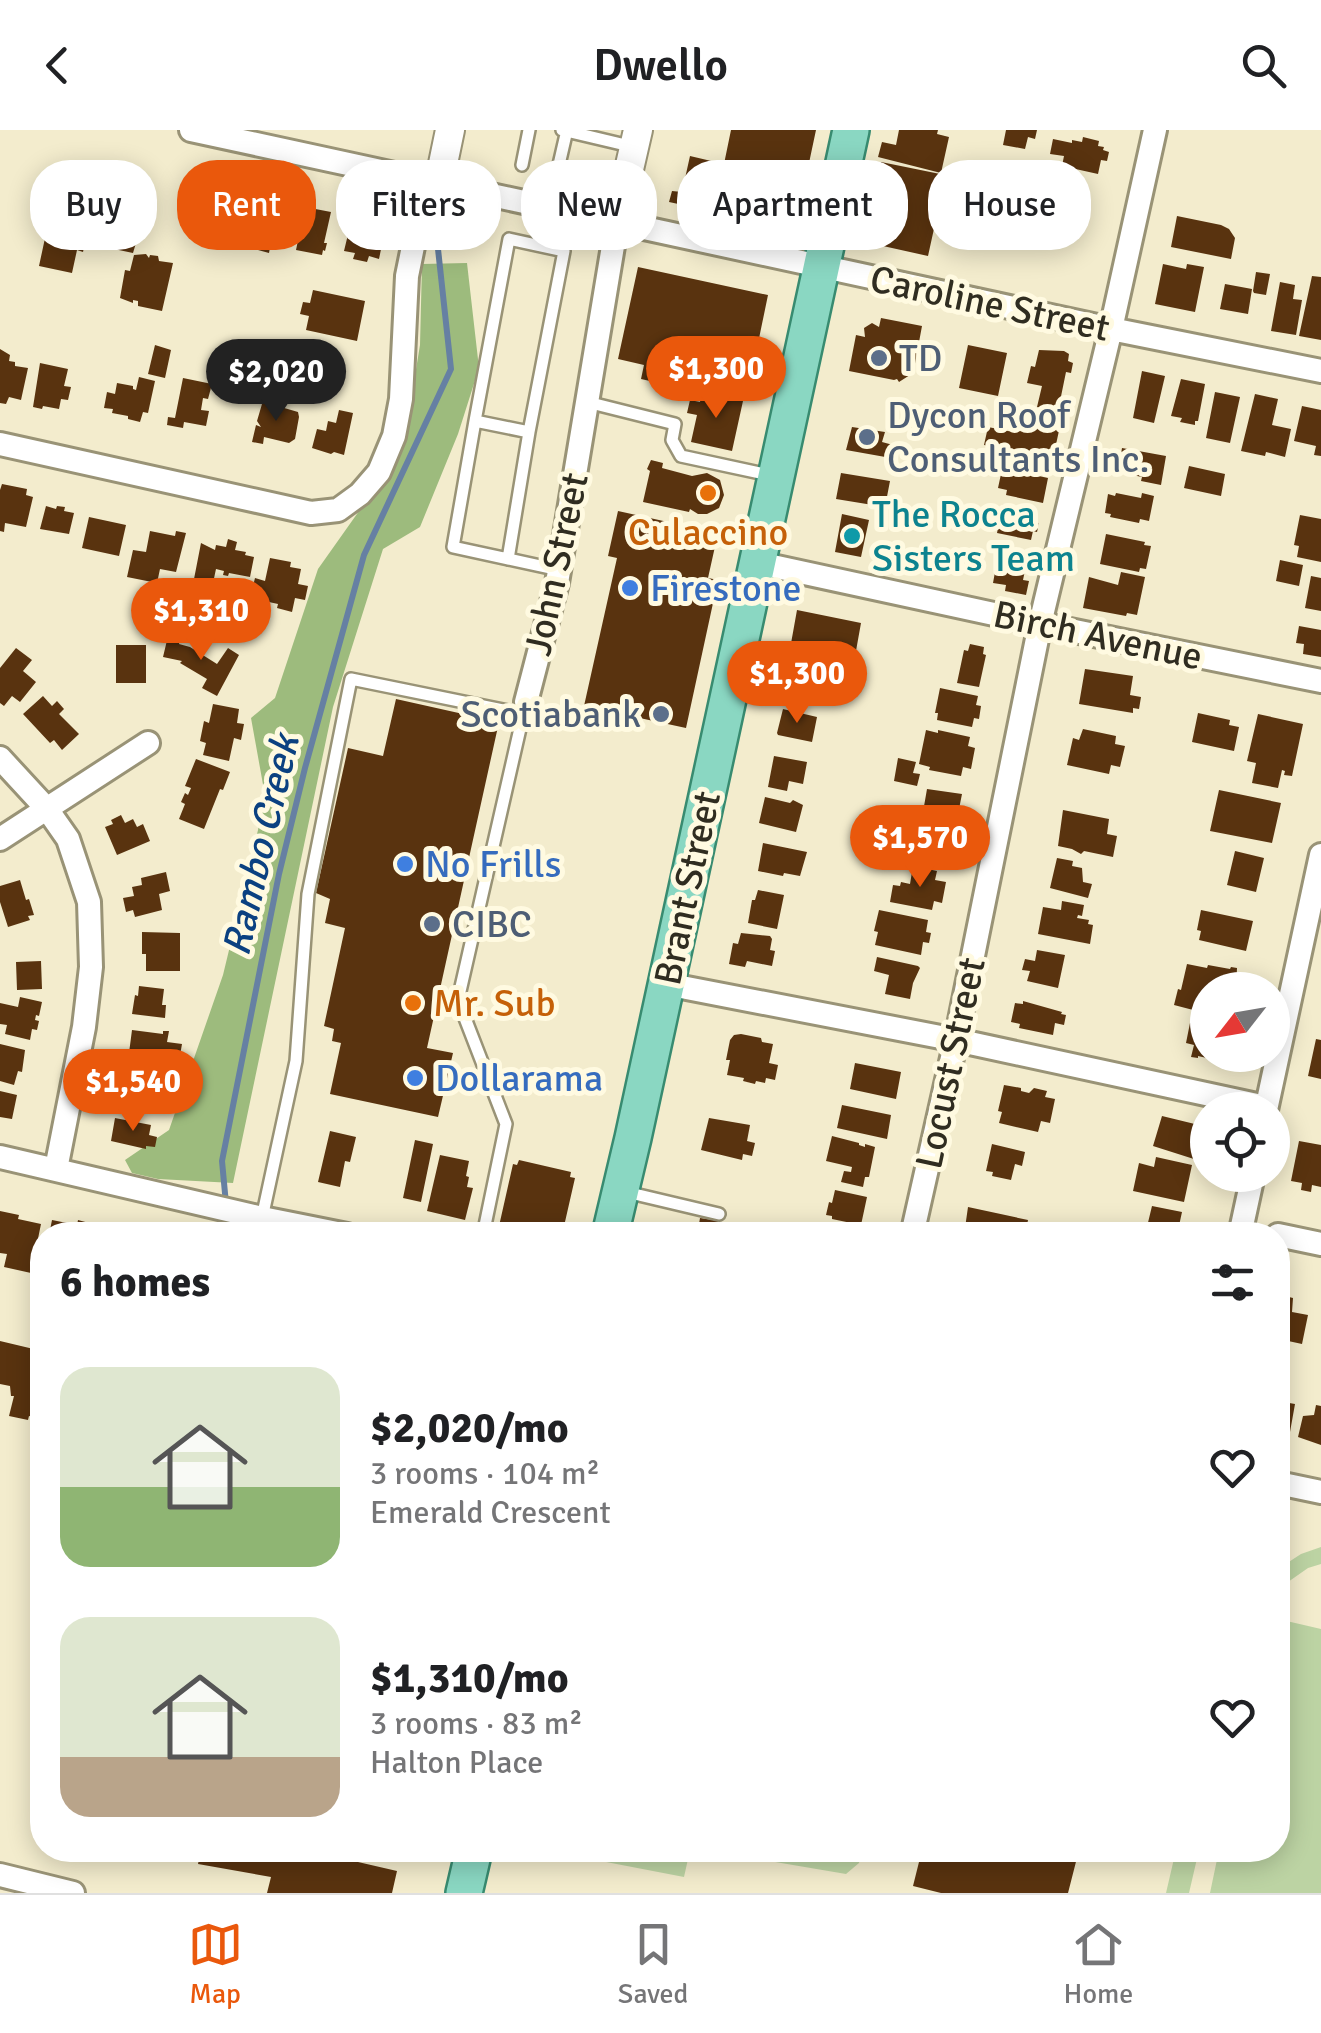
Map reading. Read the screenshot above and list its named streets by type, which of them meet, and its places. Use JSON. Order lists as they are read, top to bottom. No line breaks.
{"streets":{"main road":["Brant Street"],"street":["Caroline Street","John Street","Birch Avenue","Locust Street"]},"crossings":[["Caroline Street","Brant Street"],["Caroline Street","Locust Street"],["Birch Avenue","Brant Street"],["Birch Avenue","Locust Street"]],"water":["Rambo Creek"],"places":["TD","Dycon Roof Consultants Inc.","Culaccino","The Rocca Sisters Team","Firestone","Scotiabank","No Frills","CIBC","Mr. Sub","Dollarama"],"north":"bottom left","page":{"header":"Dwello","chip":["Buy","Rent","Filters","New","Apartment","House"],"price":["$1,300","$2,020","$1,310","$1,300","$1,570","$1,540"],"heading":"6 homes","list":[{"name":"$2,020/mo","note":"3 rooms · 104 m² · Emerald Crescent"},{"name":"$1,310/mo","note":"3 rooms · 83 m² · Halton Place"}],"tabs":["Map","Saved","Home"]}}
